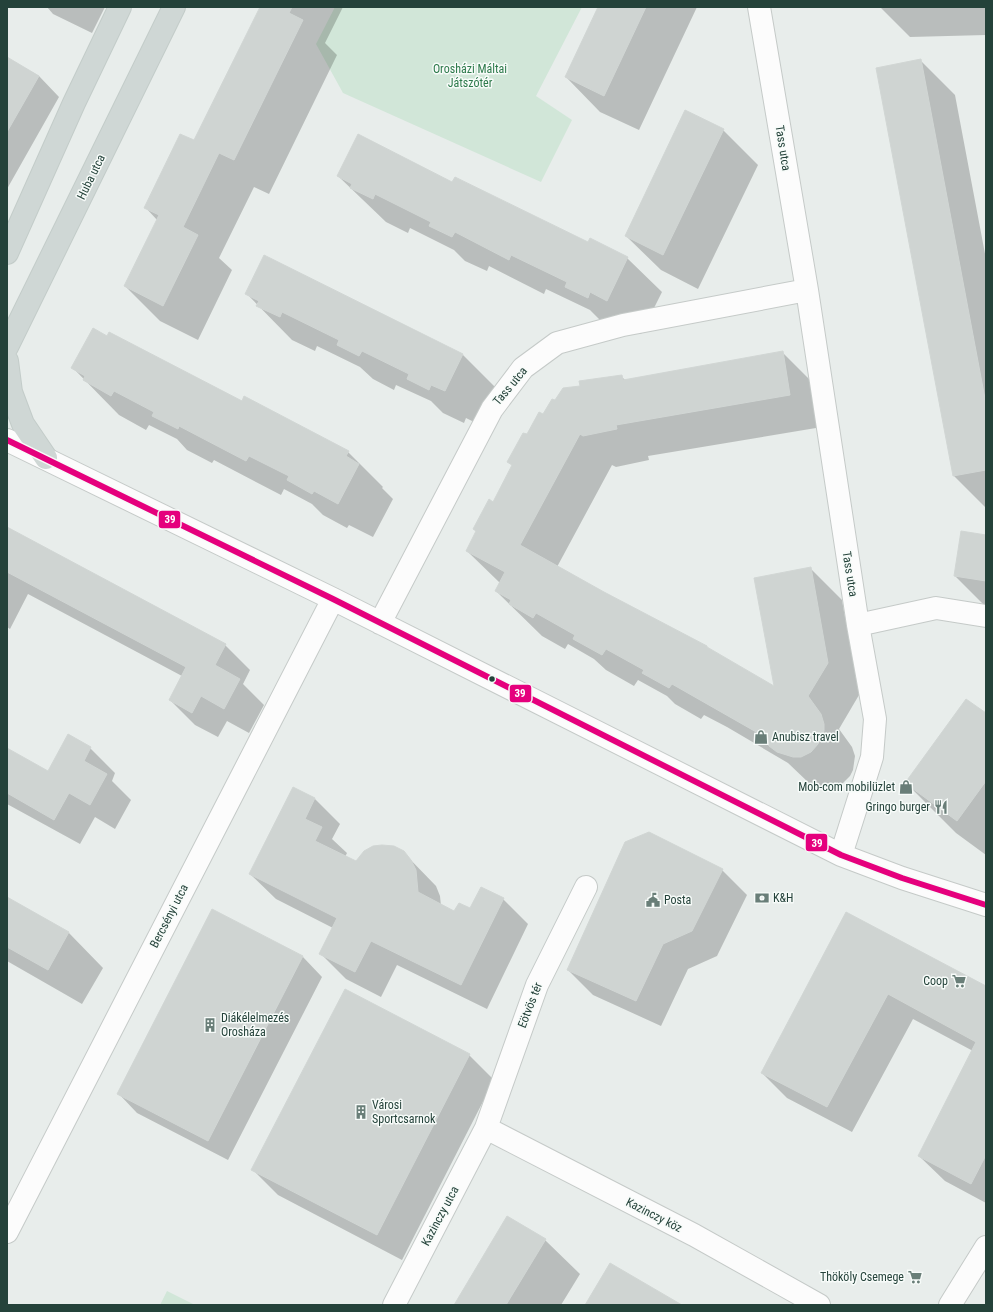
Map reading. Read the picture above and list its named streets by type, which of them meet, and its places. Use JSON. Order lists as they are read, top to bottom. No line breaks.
{"streets":{"main road":["Huba utca"],"street":["Tass utca","Bercsényi utca","Eötvös tér","Kazinczy köz","Kazinczy utca"]},"crossings":[["Eötvös tér","Kazinczy köz"],["Eötvös tér","Kazinczy utca"],["Kazinczy köz","Kazinczy utca"]],"parks":["Orosházi Máltai Játszótér"],"places":{"shop":["Anubisz travel","Mob-com mobilüzlet"],"restaurant":["Gringo burger"],"bank":["K&H"],"public building":["Posta"],"supermarket":["Coop","Thököly Csemege"],"building":["Diákélelmezés Orosháza","Városi Sportcsarnok"]},"lines":["transit line 39"]}
